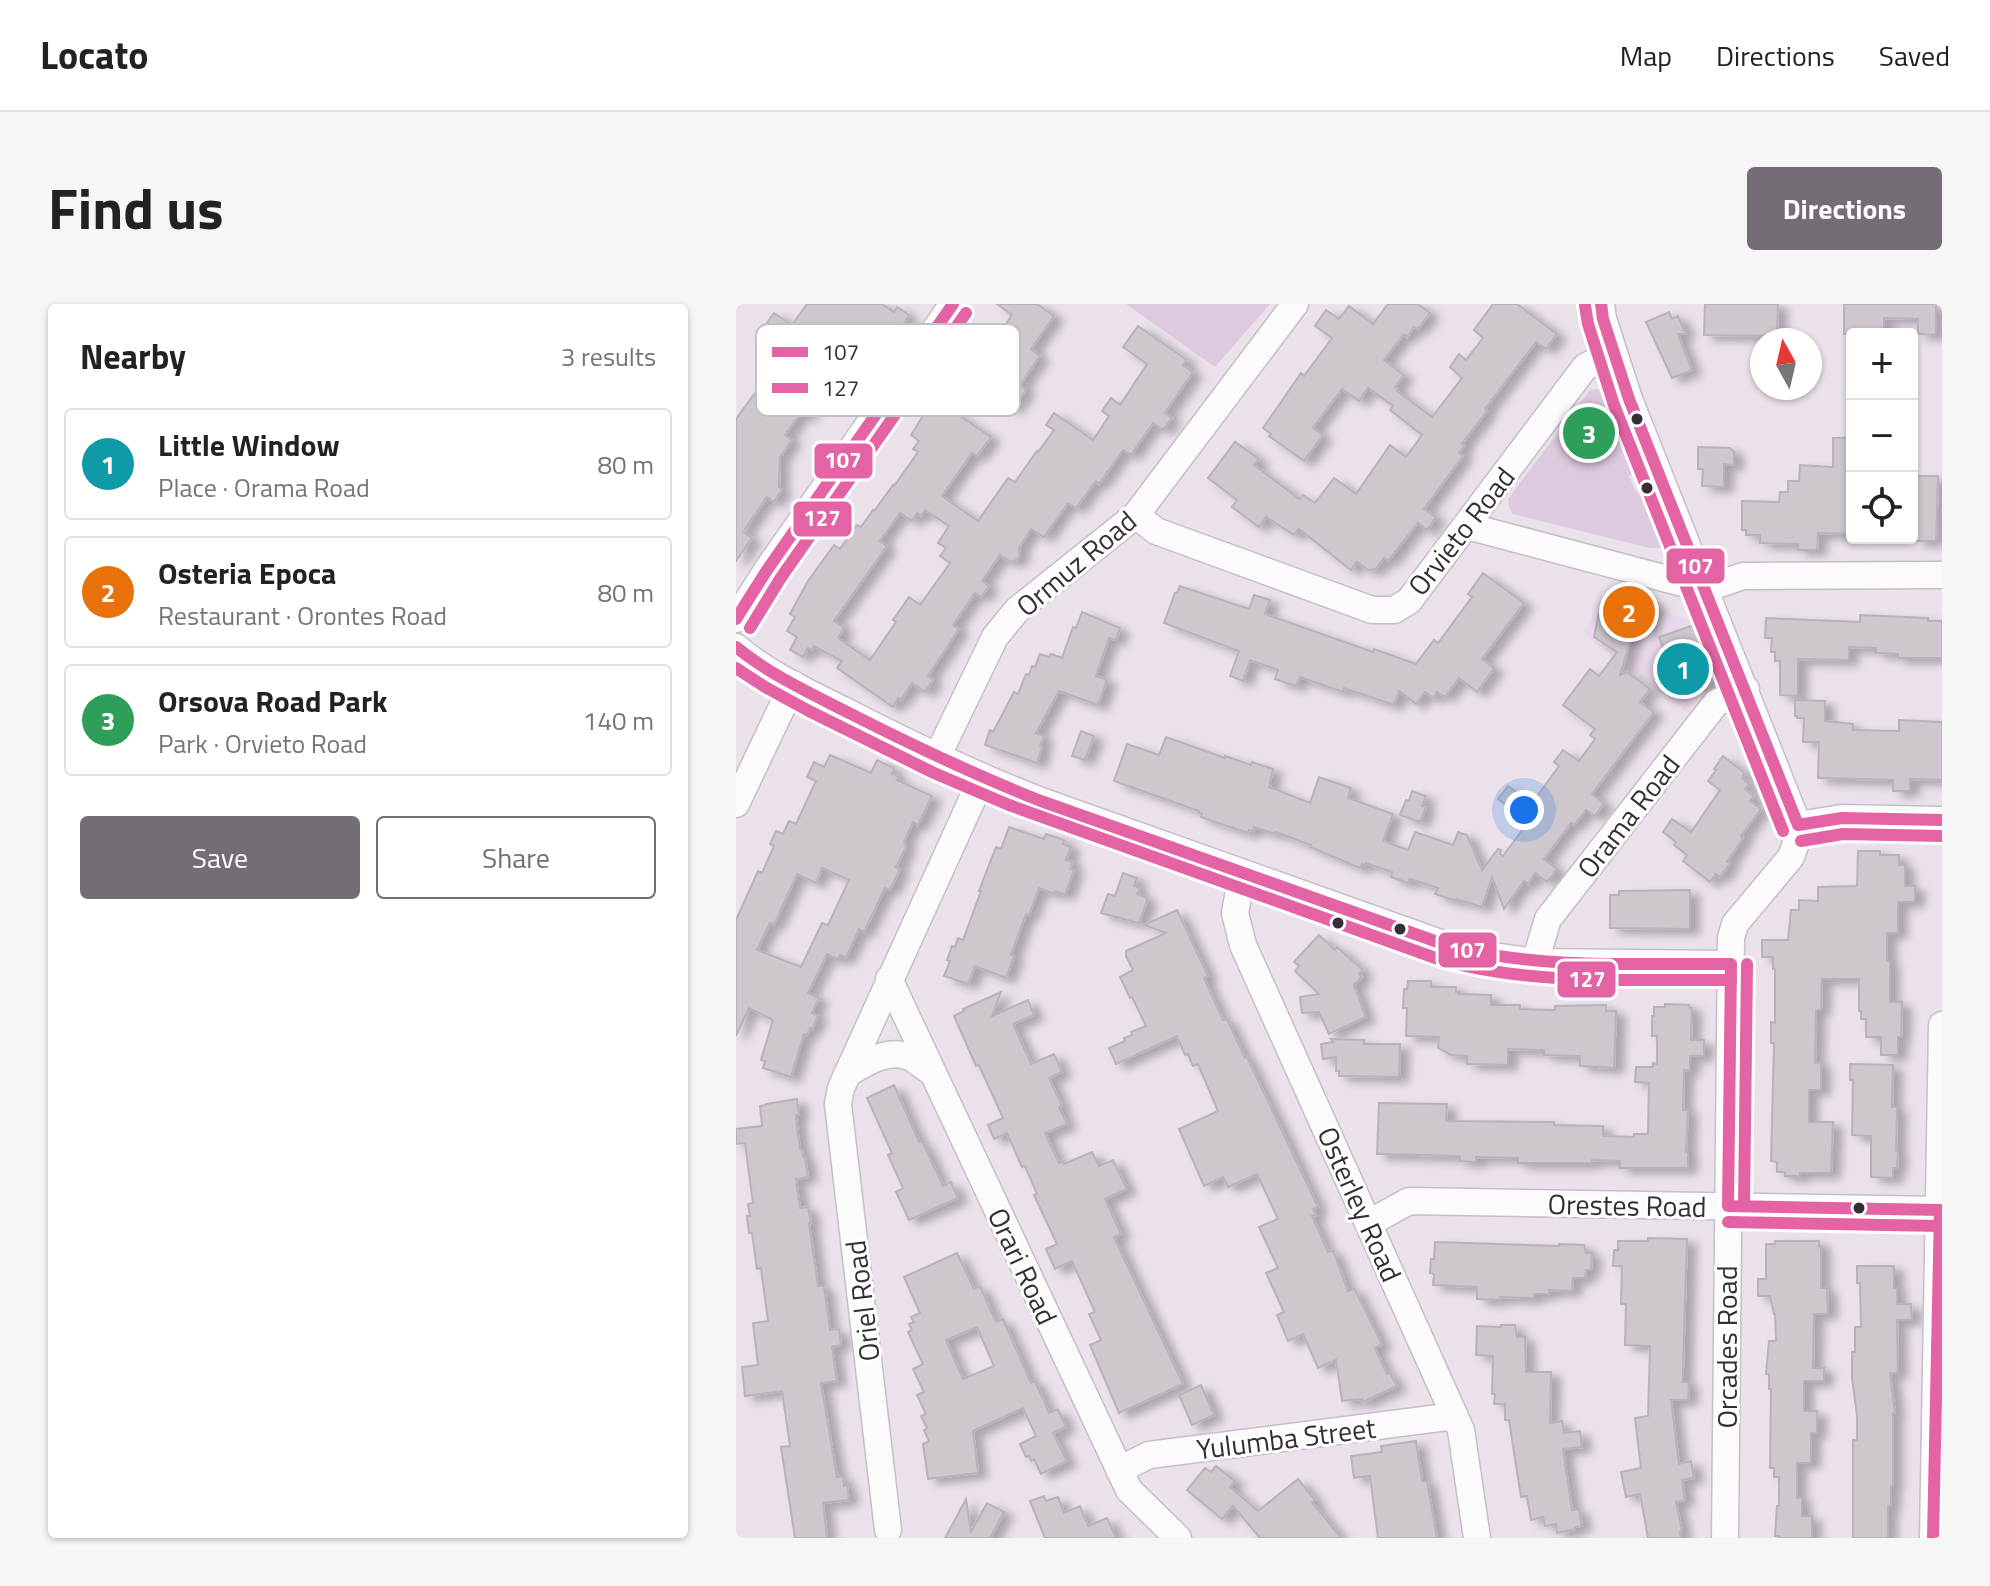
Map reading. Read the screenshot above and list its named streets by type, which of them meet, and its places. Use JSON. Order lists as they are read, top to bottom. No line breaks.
{"streets":{"street":["Orvieto Road","Ormuz Road","Orama Road","Osterley Road","Orestes Road","Orari Road","Oriel Road","Orcades Road","Yulumba Street"]},"crossings":[["Orvieto Road","Ormuz Road"],["Osterley Road","Orestes Road"],["Osterley Road","Yulumba Street"],["Orestes Road","Orcades Road"],["Orari Road","Oriel Road"],["Orari Road","Yulumba Street"]],"lines":["transit line 107","transit line 127"],"legend":["107","127"],"north":"top","page":{"header":"Locato","nav":["Map","Directions","Saved"],"title":"Find us","buttons":["Directions",["Save","Share"]],"heading":["Nearby","3 results"],"map_buttons":["+","−"],"pins":["3","2","1"],"list":[{"mark":"1","name":"Little Window","note":"Place · Orama Road","value":"80 m"},{"mark":"2","name":"Osteria Epoca","note":"Restaurant · Orontes Road","value":"80 m"},{"mark":"3","name":"Orsova Road Park","note":"Park · Orvieto Road","value":"140 m"}]}}
